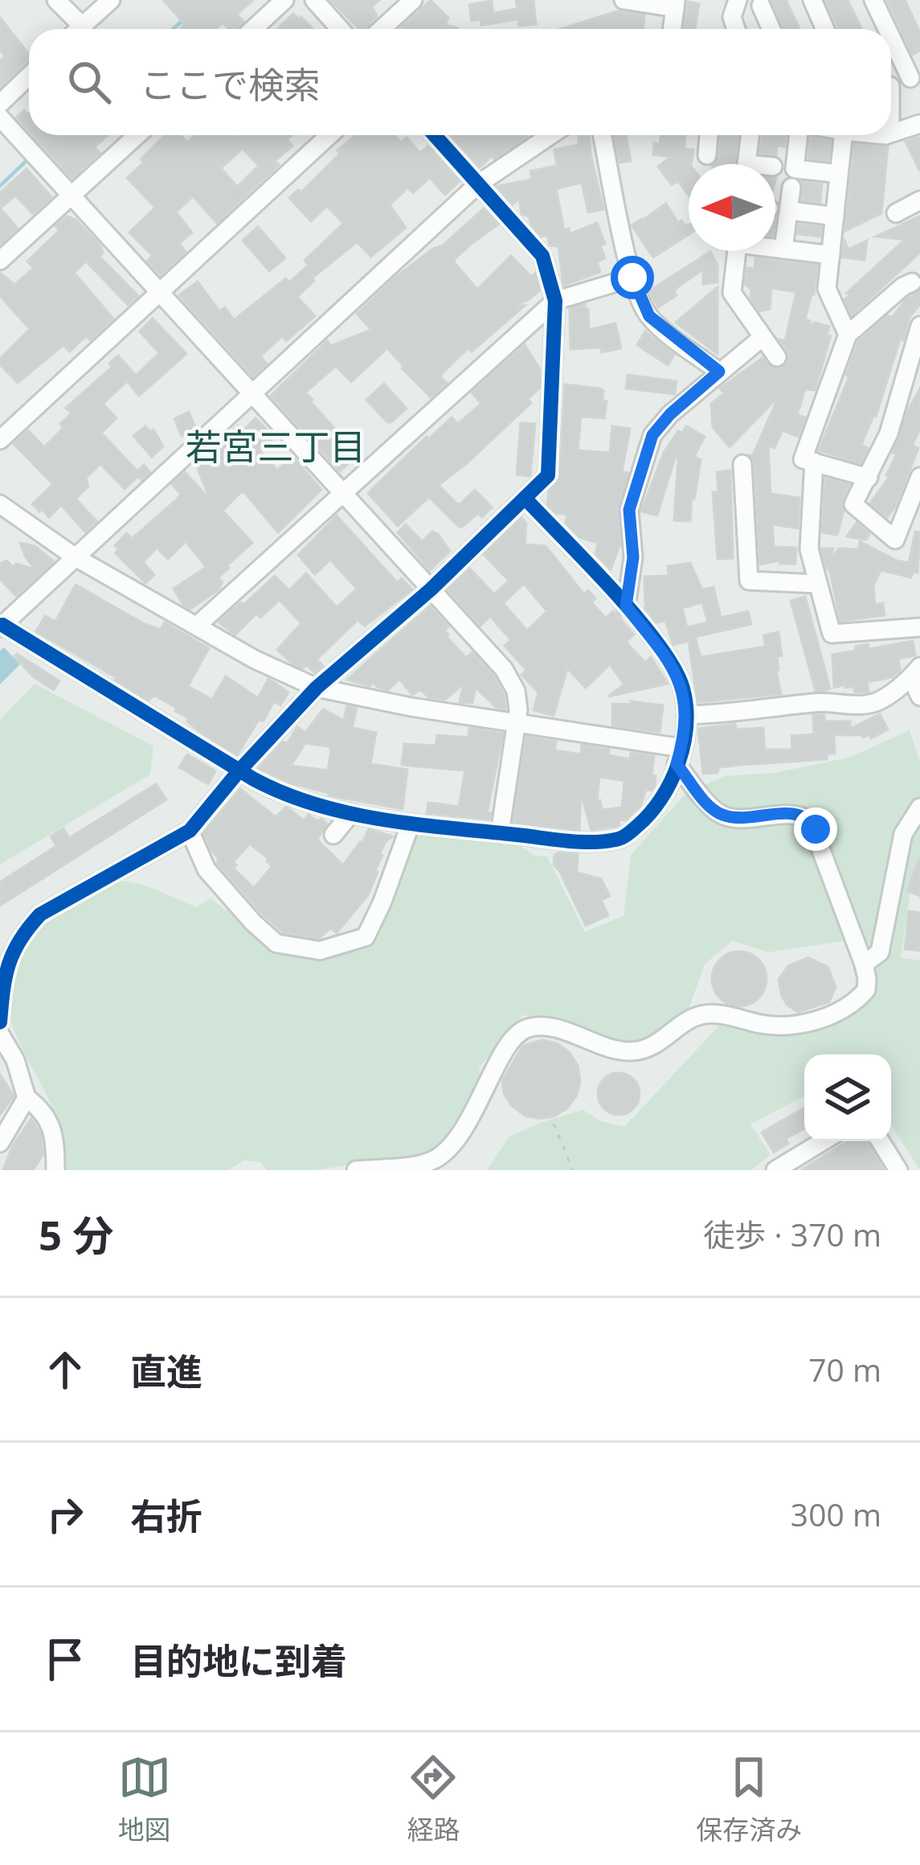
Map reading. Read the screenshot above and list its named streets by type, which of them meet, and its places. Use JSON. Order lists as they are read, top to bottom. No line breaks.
{"districts":["若宮三丁目"],"north":"left","page":{"search":"ここで検索","heading":["5 分","徒歩 · 370 m"],"list":[["直進","70 m"],["右折","300 m"],"目的地に到着"],"nav":["地図","経路","保存済み"]}}
